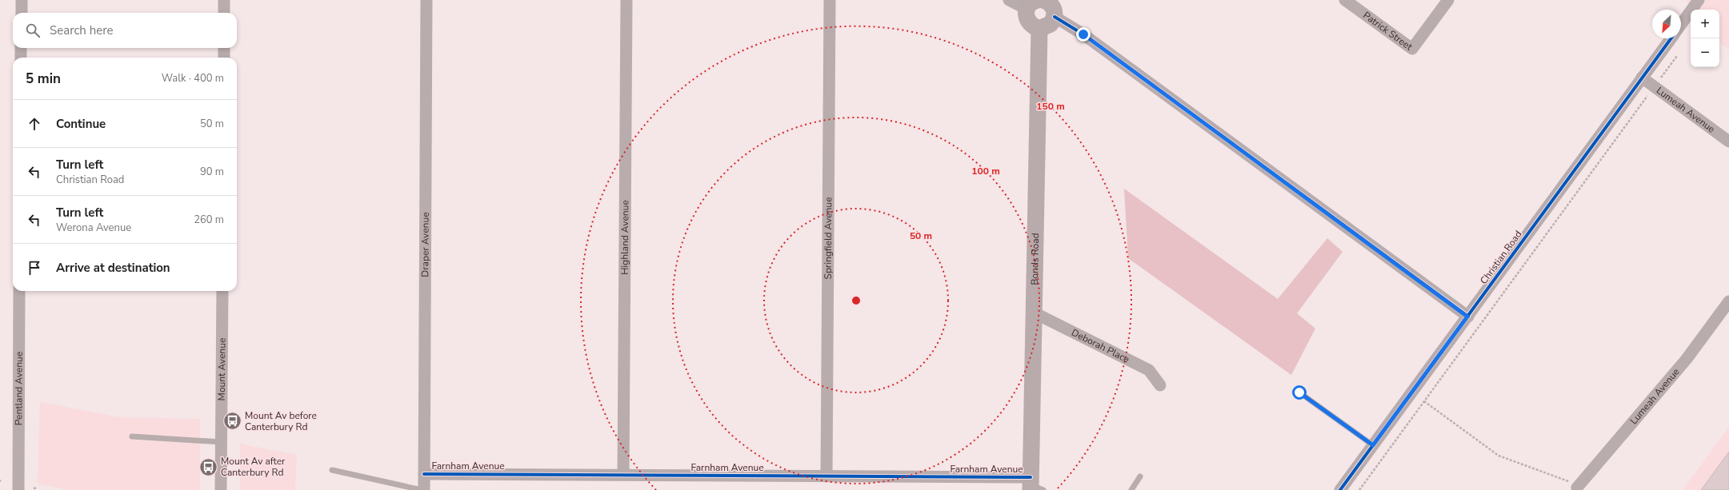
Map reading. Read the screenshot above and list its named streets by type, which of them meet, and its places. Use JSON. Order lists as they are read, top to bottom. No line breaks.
{"streets":{"main road":["Bonds Road"],"street":["Patrick Street","Lumeah Avenue","Highland Avenue","Springfield Avenue","Draper Avenue","Christian Road","Deborah Place","Mount Avenue","Pentland Avenue","Farnham Avenue"]},"crossings":[["Lumeah Avenue","Christian Road"],["Highland Avenue","Farnham Avenue"],["Springfield Avenue","Farnham Avenue"],["Draper Avenue","Farnham Avenue"],["Bonds Road","Deborah Place"],["Bonds Road","Farnham Avenue"]],"places":{"bus stop":["Mount Av before Canterbury Rd","Mount Av after Canterbury Rd"]},"north":"bottom left","page":{"map_buttons":["+","−"],"search":"Search here","heading":["5 min","Walk · 400 m"],"list":[["Continue","50 m"],["Turn left","Christian Road","90 m"],["Turn left","Werona Avenue","260 m"],"Arrive at destination"]},"rings":["150 m","100 m","50 m"]}
